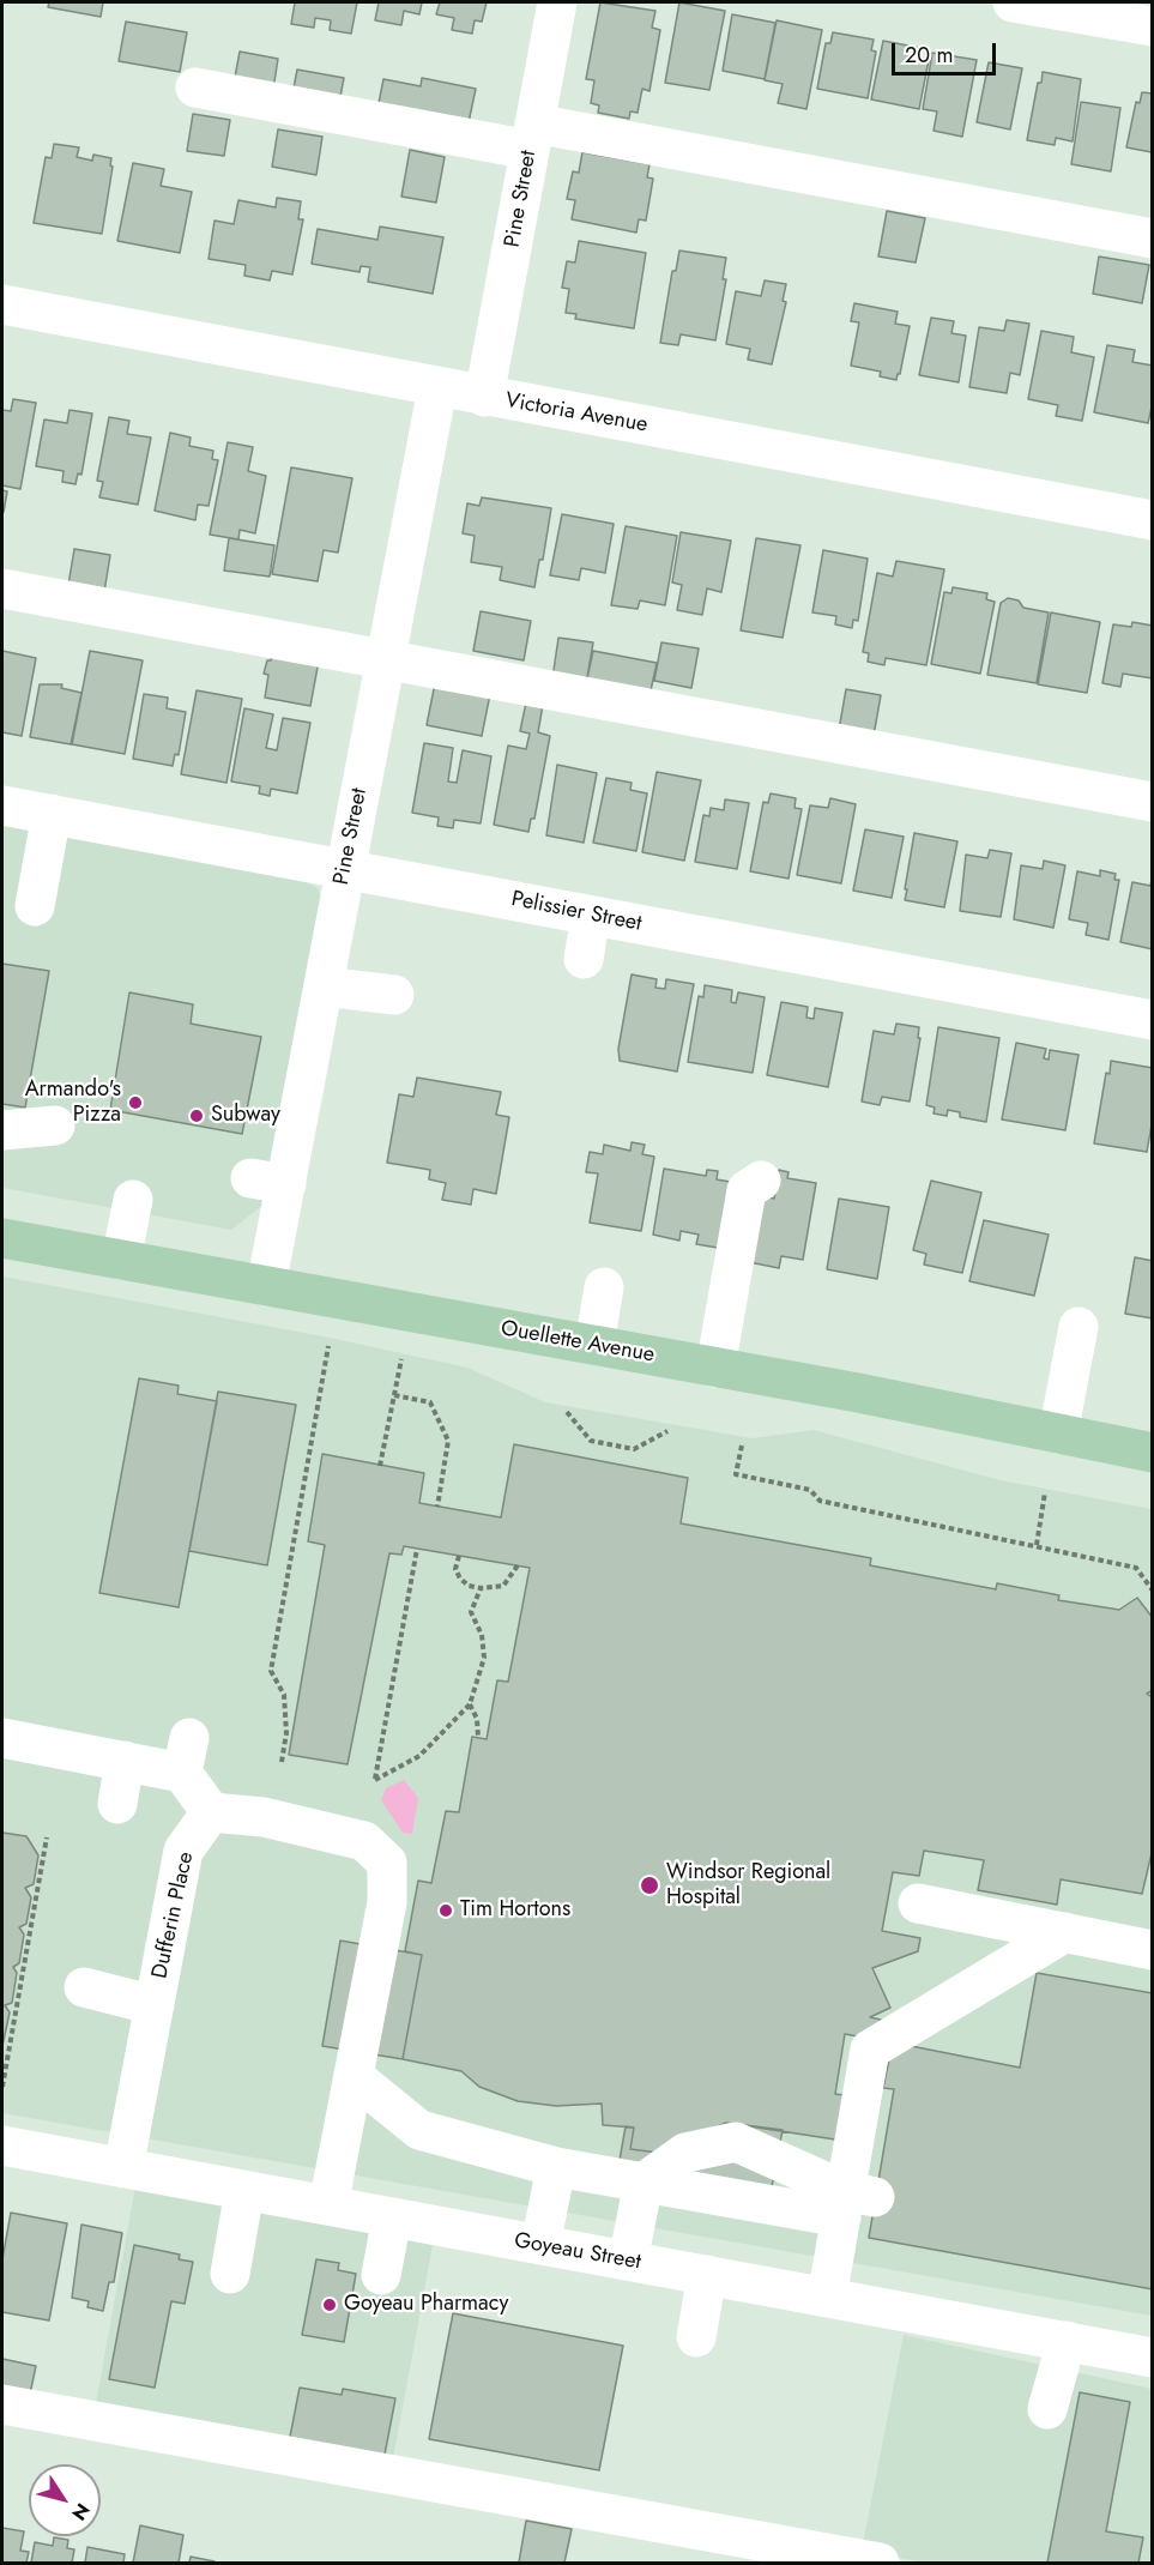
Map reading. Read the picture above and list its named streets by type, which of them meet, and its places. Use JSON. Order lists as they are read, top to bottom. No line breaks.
{"streets":{"main road":["Ouellette Avenue"],"street":["Pine Street","Victoria Avenue","Pelissier Street","Dufferin Place","Goyeau Street"]},"crossings":[["Pine Street","Victoria Avenue"],["Pine Street","Pelissier Street"],["Pine Street","Ouellette Avenue"],["Dufferin Place","Goyeau Street"]],"places":["Armando's Pizza","Subway","Windsor Regional Hospital","Tim Hortons","Goyeau Pharmacy"],"scale_bar":"20 m","north":"bottom right"}
